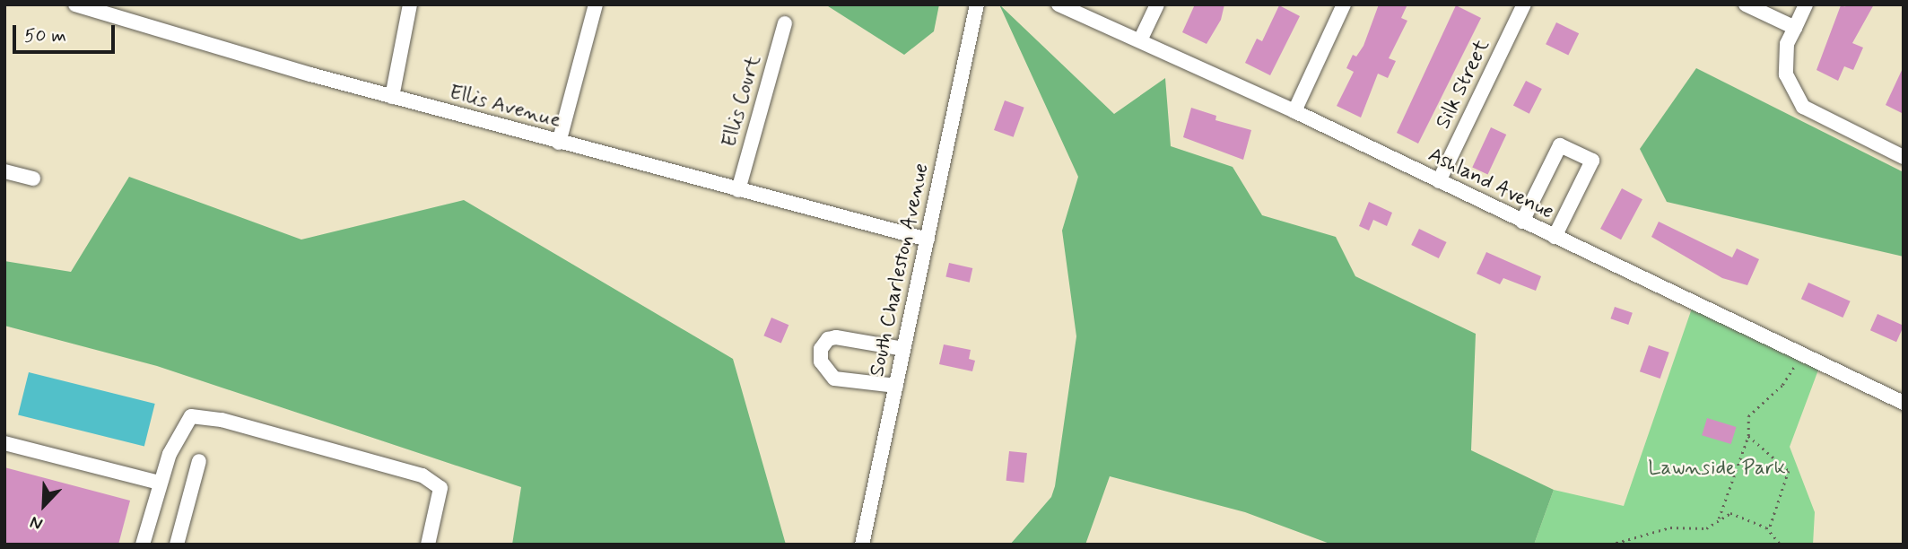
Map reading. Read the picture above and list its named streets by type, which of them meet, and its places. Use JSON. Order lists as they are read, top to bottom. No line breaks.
{"streets":{"street":["Silk Street","Ellis Court","Ellis Avenue","Ashland Avenue","South Charleston Avenue"]},"crossings":[["Silk Street","Ashland Avenue"],["Ellis Court","Ellis Avenue"],["Ellis Avenue","South Charleston Avenue"]],"parks":["Lawnside Park"],"scale_bar":"50 m","north":"bottom left"}
